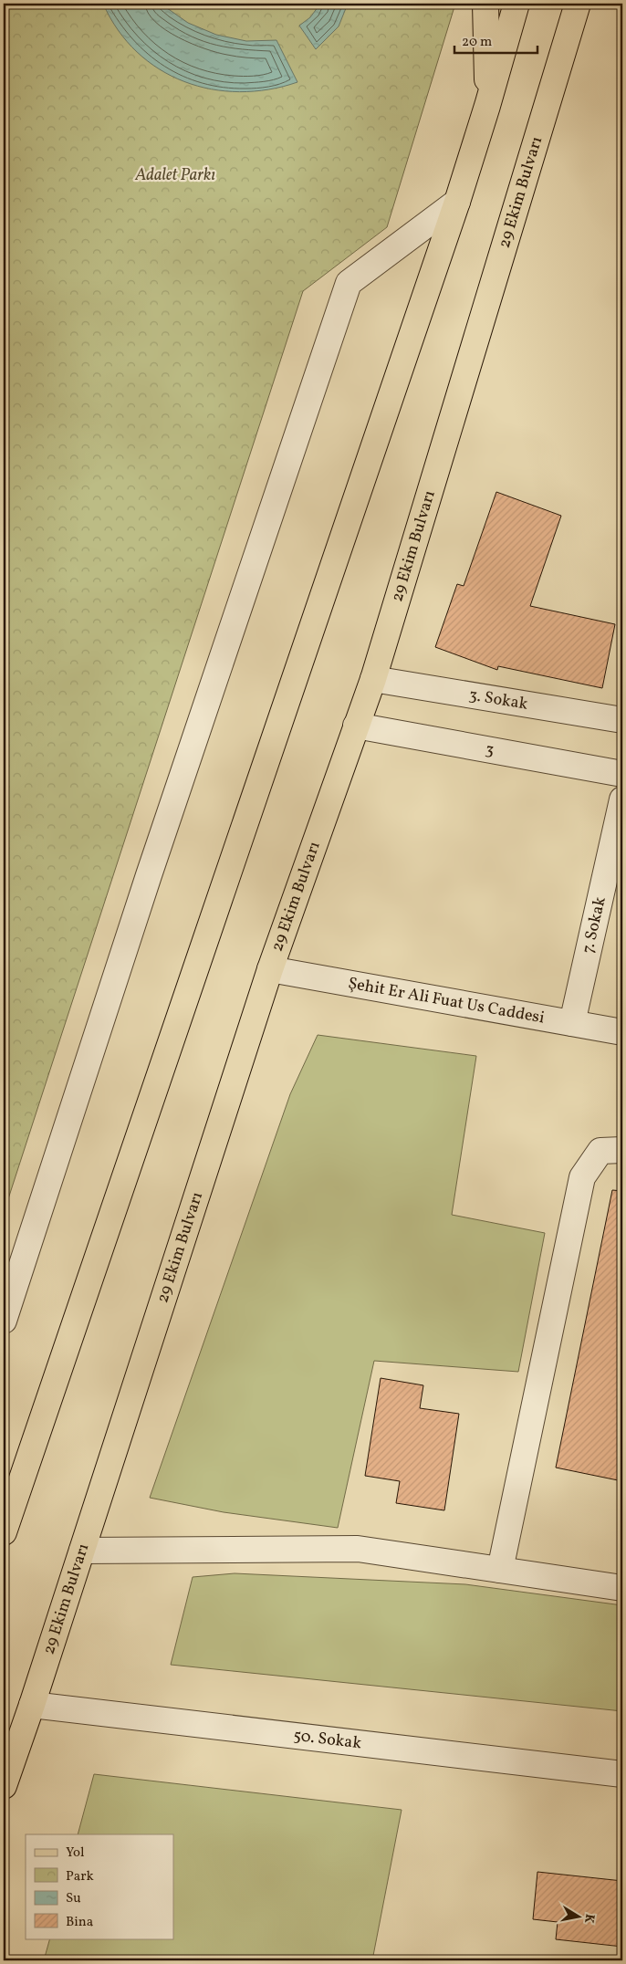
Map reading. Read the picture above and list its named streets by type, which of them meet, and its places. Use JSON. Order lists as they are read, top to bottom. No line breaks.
{"streets":{"main road":["29 Ekim Bulvarı"],"street":["3. Sokak","3","7. Sokak","Şehit Er Ali Fuat Us Caddesi","50. Sokak"]},"crossings":[["29 Ekim Bulvarı","3. Sokak"],["29 Ekim Bulvarı","3"],["29 Ekim Bulvarı","Şehit Er Ali Fuat Us Caddesi"],["29 Ekim Bulvarı","50. Sokak"],["7. Sokak","Şehit Er Ali Fuat Us Caddesi"]],"parks":["Adalet Parkı"],"legend":["Yol","Park","Su","Bina"],"scale_bar":"20 m","north":"right"}
